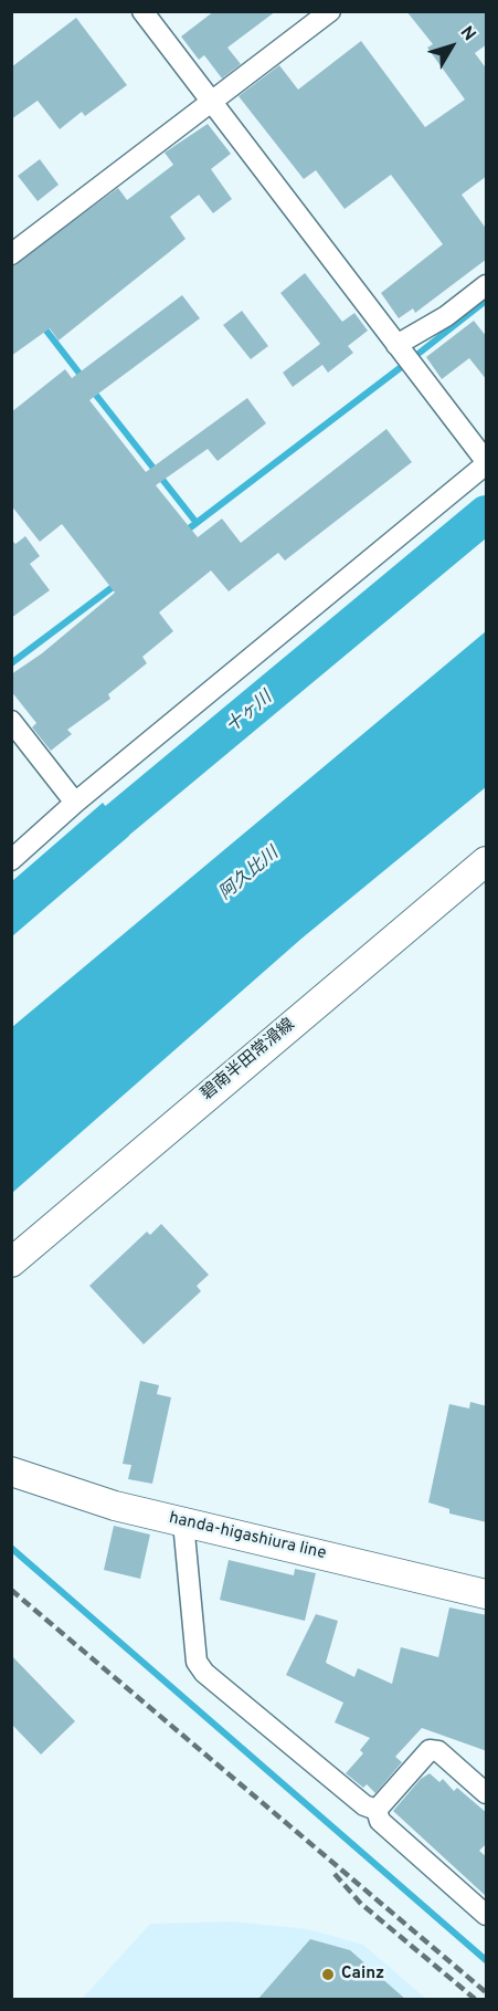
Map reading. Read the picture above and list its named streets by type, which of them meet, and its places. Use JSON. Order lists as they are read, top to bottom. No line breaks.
{"streets":{"main road":["碧南半田常滑線","handa-higashiura line"]},"water":["十ヶ川","阿久比川"],"places":["Cainz"],"north":"top right"}
